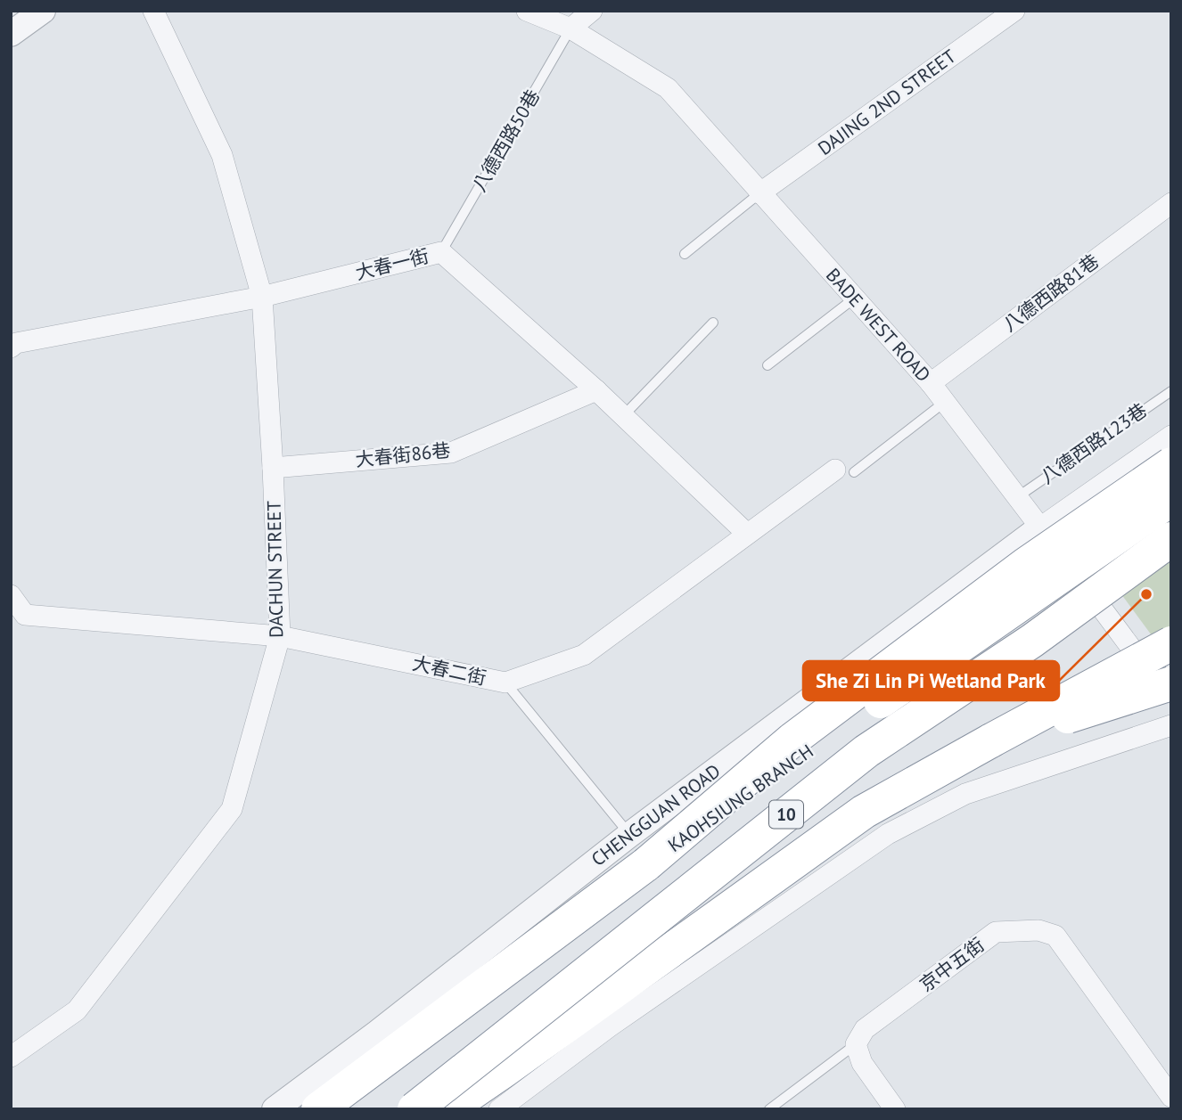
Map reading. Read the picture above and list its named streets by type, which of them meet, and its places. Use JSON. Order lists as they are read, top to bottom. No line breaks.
{"streets":{"highway":["KAOHSIUNG BRANCH","10"],"street":["DAJING 2ND STREET","大春一街","八德西路81巷","BADE WEST ROAD","大春街86巷","DACHUN STREET","大春二街","CHENGGUAN ROAD","京中五街"],"lane":["八德西路50巷","八德西路123巷"]},"crossings":[["DAJING 2ND STREET","BADE WEST ROAD"],["八德西路50巷","大春一街"],["八德西路50巷","BADE WEST ROAD"],["大春一街","大春街86巷"],["大春一街","DACHUN STREET"],["大春一街","大春二街"],["八德西路81巷","BADE WEST ROAD"],["BADE WEST ROAD","八德西路123巷"],["BADE WEST ROAD","CHENGGUAN ROAD"],["大春街86巷","DACHUN STREET"],["DACHUN STREET","大春二街"]],"places":["She Zi Lin Pi Wetland Park"]}
